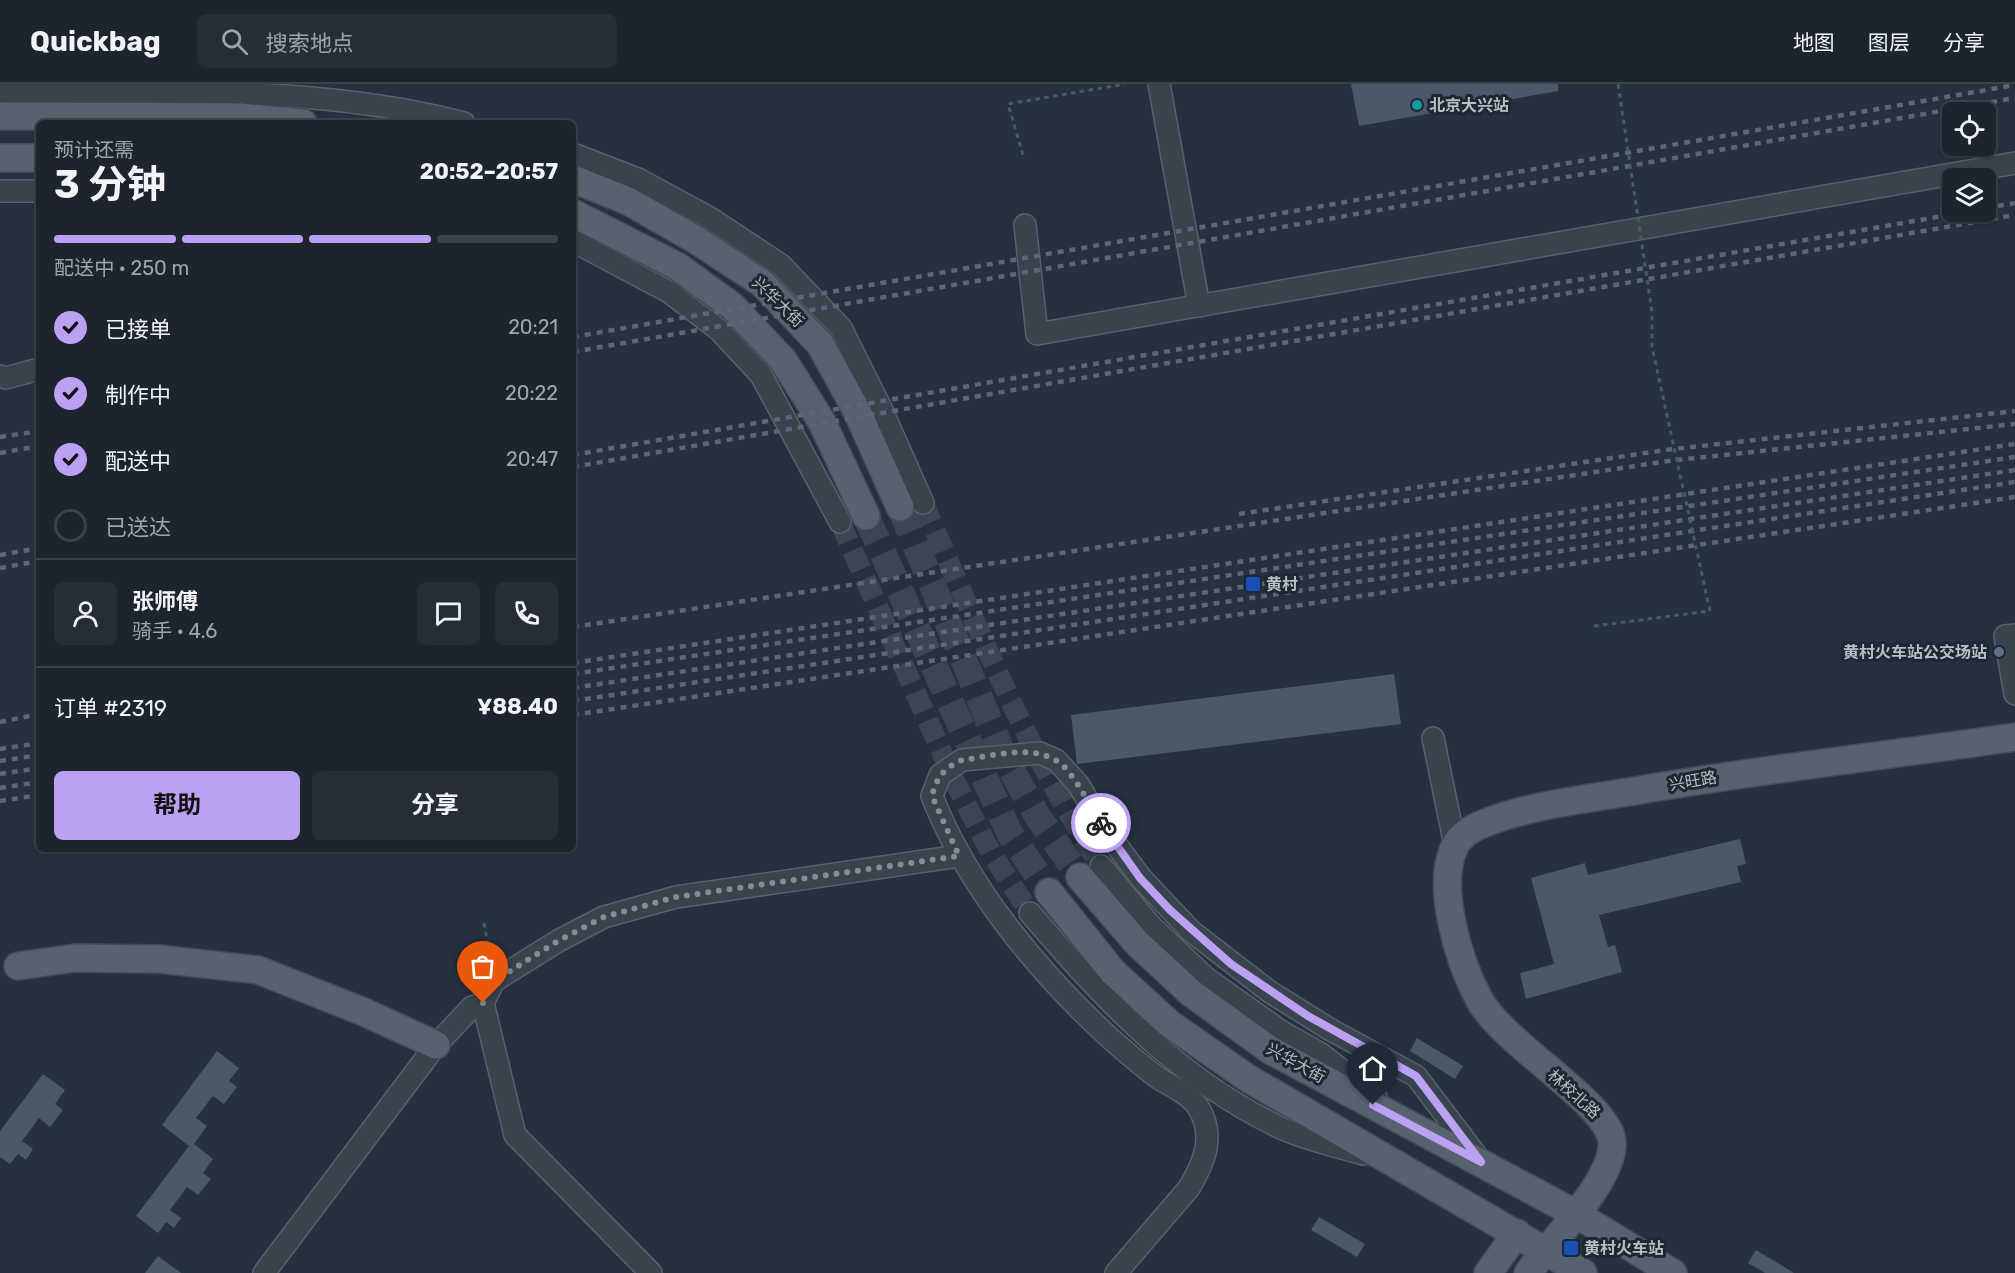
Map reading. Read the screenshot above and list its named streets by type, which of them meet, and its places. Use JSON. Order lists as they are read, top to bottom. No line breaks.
{"streets":{"main road":["兴华大街","兴旺路","林校北路"]},"crossings":[["兴华大街","林校北路"],["兴旺路","林校北路"]],"places":{"other":["北京大兴站","黄村火车站公交场站"],"transit":["黄村","黄村火车站"]},"page":{"header":"Quickbag","search":"搜索地点","nav":["地图","图层","分享"],"heading":["3 分钟","预计还需","20:52–20:57"],"panel":["张师傅","骑手 · 4.6","订单 #2319","¥88.40"],"bar":"配送中 · 250 m","list":[["已接单","20:21"],["制作中","20:22"],["配送中","20:47"],"已送达"],"buttons":["帮助","分享"]}}
